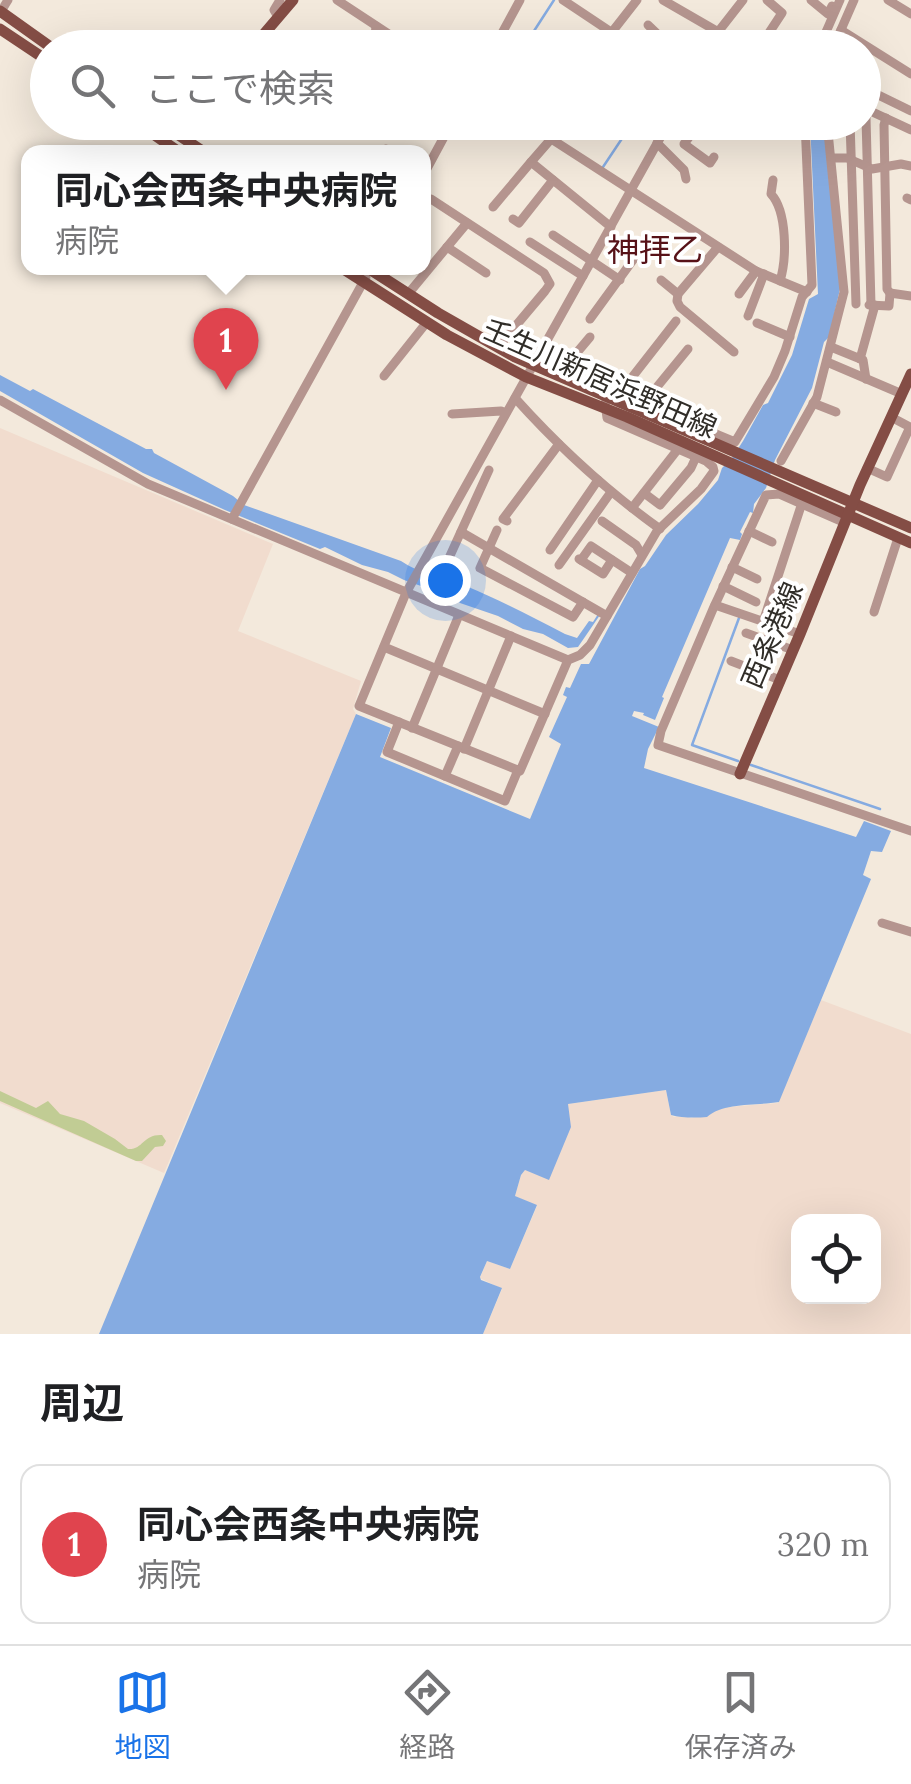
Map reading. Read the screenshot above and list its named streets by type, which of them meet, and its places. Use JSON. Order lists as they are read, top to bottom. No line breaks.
{"streets":{"main road":["壬生川新居浜野田線","西条港線"]},"crossings":[["壬生川新居浜野田線","西条港線"]],"districts":["神拝乙"],"page":{"search":"ここで検索","popup":["同心会西条中央病院","病院"],"pins":"1","heading":"周辺","list":[{"mark":"1","name":"同心会西条中央病院","note":"病院","value":"320 m"}],"nav":["地図","経路","保存済み"]}}
